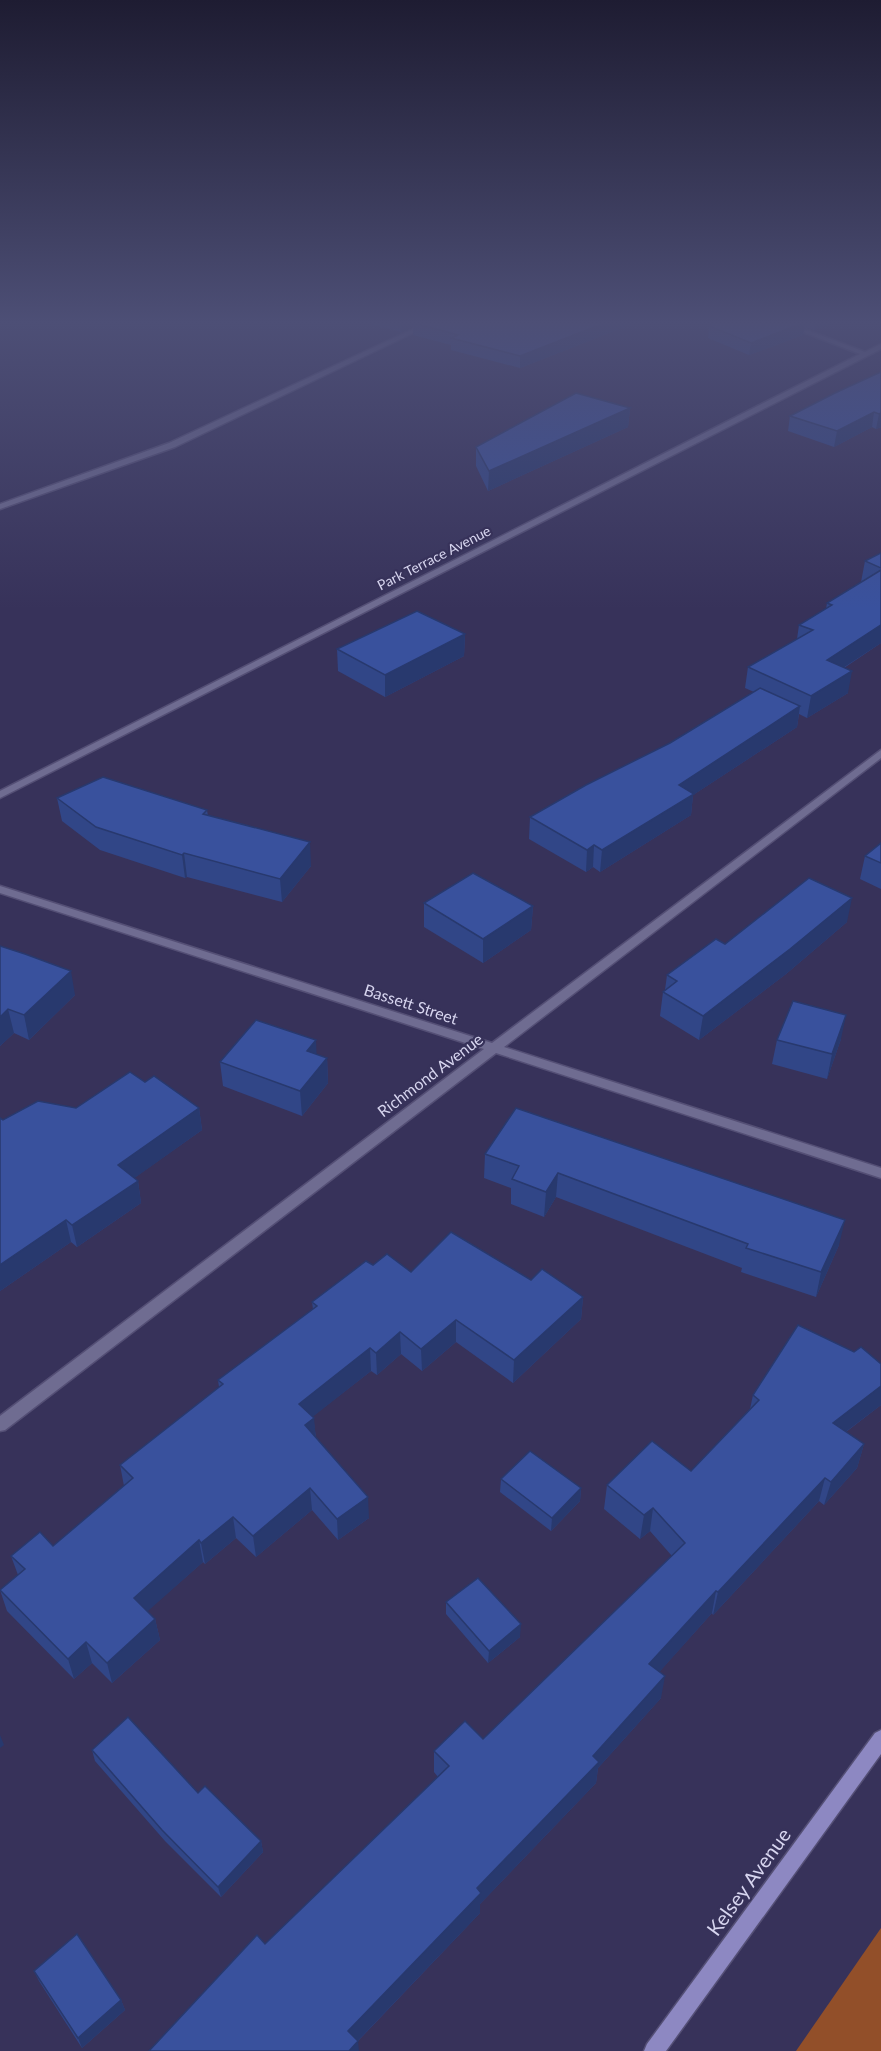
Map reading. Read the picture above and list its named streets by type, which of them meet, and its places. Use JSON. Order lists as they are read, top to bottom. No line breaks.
{"streets":{"street":["Park Terrace Avenue","Bassett Street","Richmond Avenue","Kelsey Avenue"]},"crossings":[["Bassett Street","Richmond Avenue"]]}
